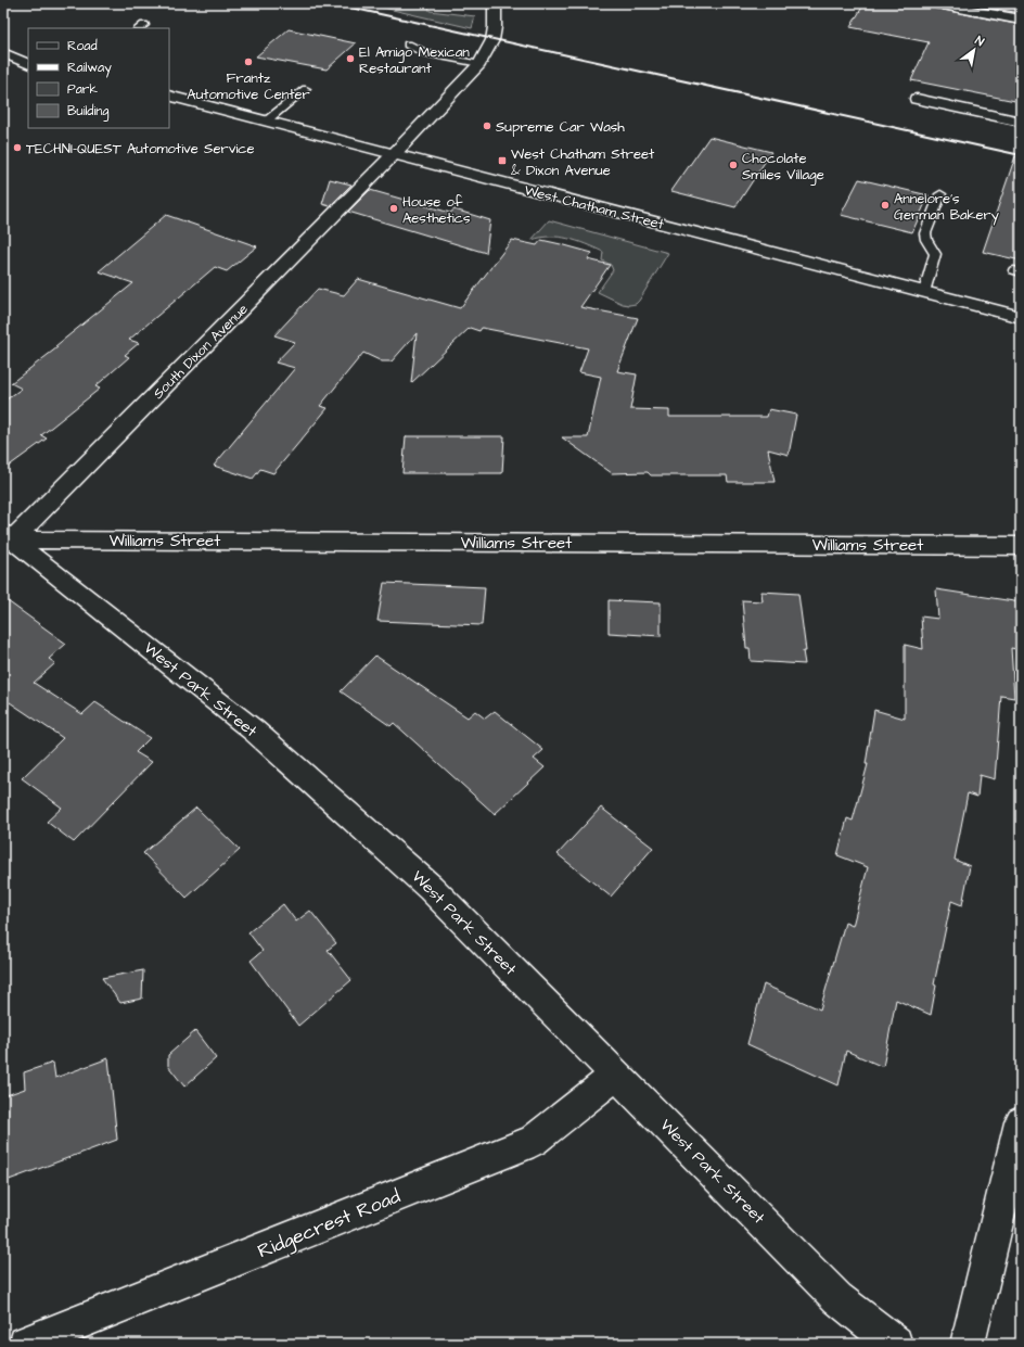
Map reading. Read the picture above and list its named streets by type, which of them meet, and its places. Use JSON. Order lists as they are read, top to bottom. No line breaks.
{"streets":{"street":["West Chatham Street","South Dixon Avenue","Williams Street","West Park Street","Ridgecrest Road"]},"crossings":[["West Chatham Street","South Dixon Avenue"],["South Dixon Avenue","Williams Street"],["South Dixon Avenue","West Park Street"],["Williams Street","West Park Street"],["West Park Street","Ridgecrest Road"]],"places":{"other":["El Amigo Mexican Restaurant","Frantz Automotive Center","Supreme Car Wash","TECHNI-QUEST Automotive Service","Chocolate Smiles Village","Annelore's German Bakery","House of Aesthetics"],"transit":["West Chatham Street & Dixon Avenue"]},"legend":["Road","Railway","Park","Building"],"north":"top right"}
